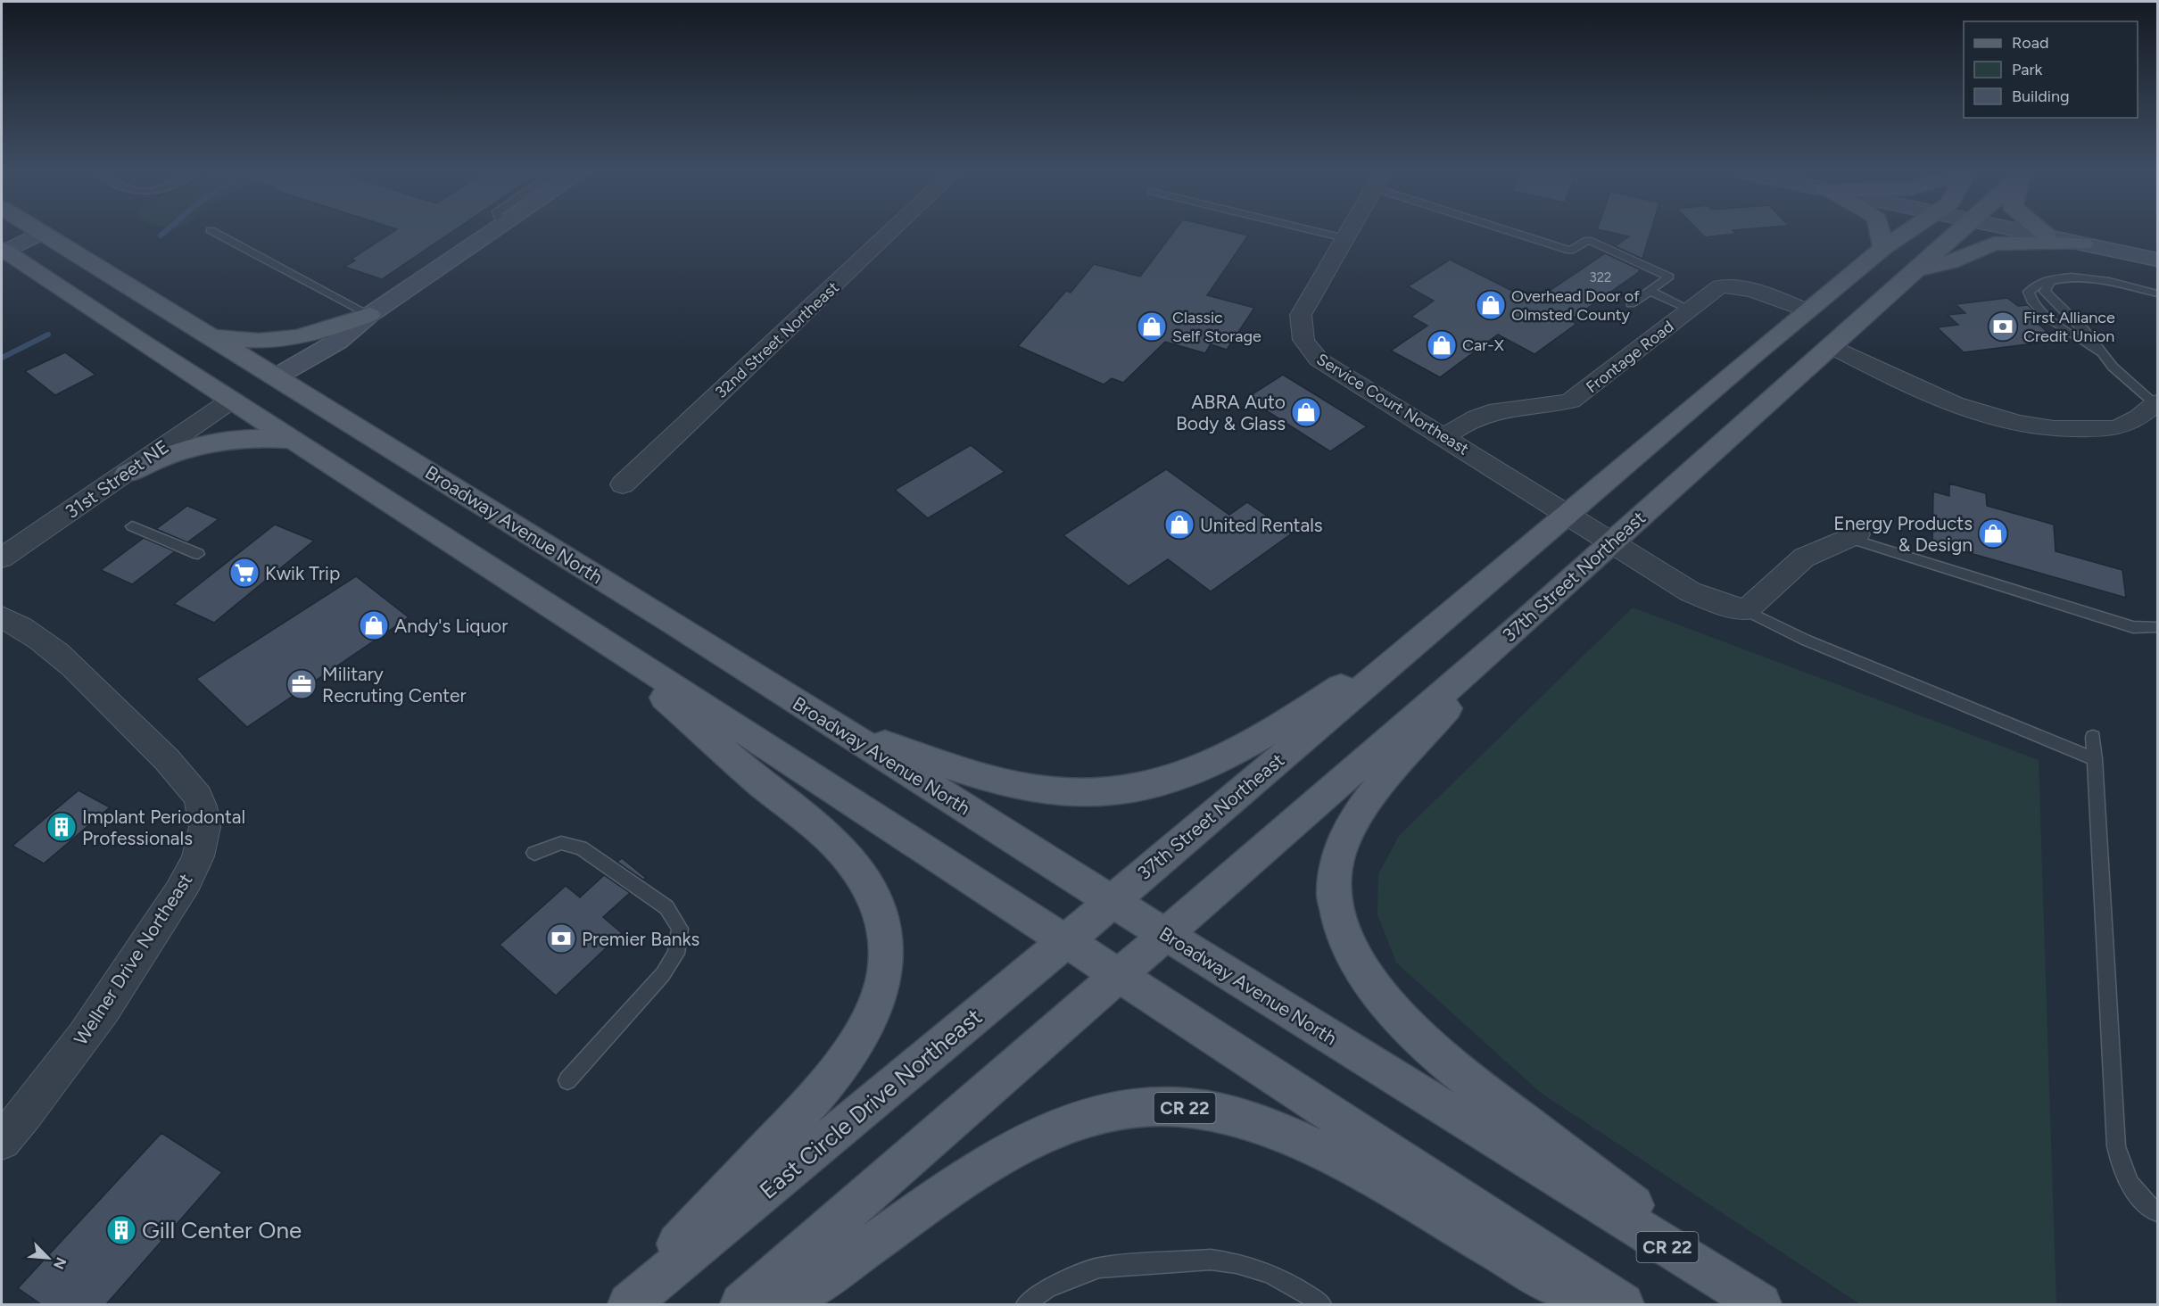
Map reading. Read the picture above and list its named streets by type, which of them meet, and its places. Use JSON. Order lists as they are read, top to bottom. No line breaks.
{"streets":{"main road":["Broadway Avenue North","37th Street Northeast","East Circle Drive Northeast","CR 22"],"street":["32nd Street Northeast","Frontage Road","Service Court Northeast","31st Street NE","Wellner Drive Northeast"]},"crossings":[["Frontage Road","Service Court Northeast"],["Frontage Road","37th Street Northeast"],["Service Court Northeast","37th Street Northeast"],["Broadway Avenue North","37th Street Northeast"],["Broadway Avenue North","East Circle Drive Northeast"],["37th Street Northeast","East Circle Drive Northeast"]],"places":{"shop":["Overhead Door of Olmsted County","Classic Self Storage","Car-X","ABRA Auto Body & Glass","United Rentals","Energy Products & Design","Andy's Liquor"],"bank":["First Alliance Credit Union","Premier Banks"],"supermarket":["Kwik Trip"],"office":["Military Recruting Center"],"building":["Implant Periodontal Professionals","Gill Center One"]},"house_numbers":["322"],"legend":["Road","Park","Building"],"north":"bottom right"}
